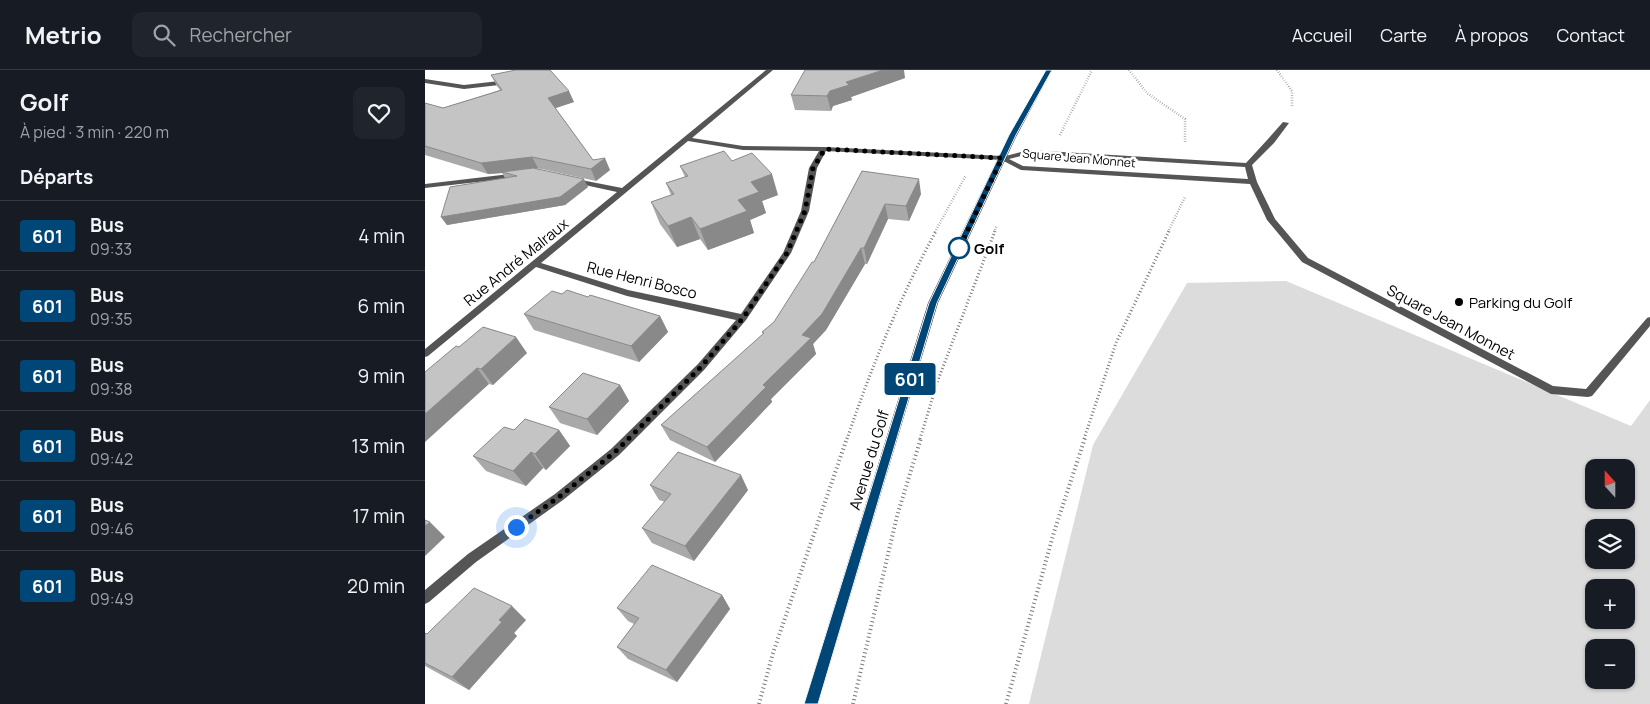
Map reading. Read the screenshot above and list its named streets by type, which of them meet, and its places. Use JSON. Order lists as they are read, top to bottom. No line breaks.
{"streets":{"main road":["Avenue du Golf"],"street":["Square Jean Monnet","Rue André Malraux","Rue Henri Bosco"]},"crossings":[["Square Jean Monnet","Avenue du Golf"],["Rue André Malraux","Rue Henri Bosco"]],"places":["Golf","Parking du Golf"],"lines":["bus line 601"],"north":"top","page":{"header":"Metrio","search":"Rechercher","nav":["Accueil","Carte","À propos","Contact"],"heading":[["Golf","À pied · 3 min · 220 m"],"Départs"],"on_map":"601","list":[{"mark":"601","name":"Bus","note":"09:33","value":"4 min"},{"mark":"601","name":"Bus","note":"09:35","value":"6 min"},{"mark":"601","name":"Bus","note":"09:38","value":"9 min"},{"mark":"601","name":"Bus","note":"09:42","value":"13 min"},{"mark":"601","name":"Bus","note":"09:46","value":"17 min"},{"mark":"601","name":"Bus","note":"09:49","value":"20 min"}],"map_buttons":["+","−"]}}
